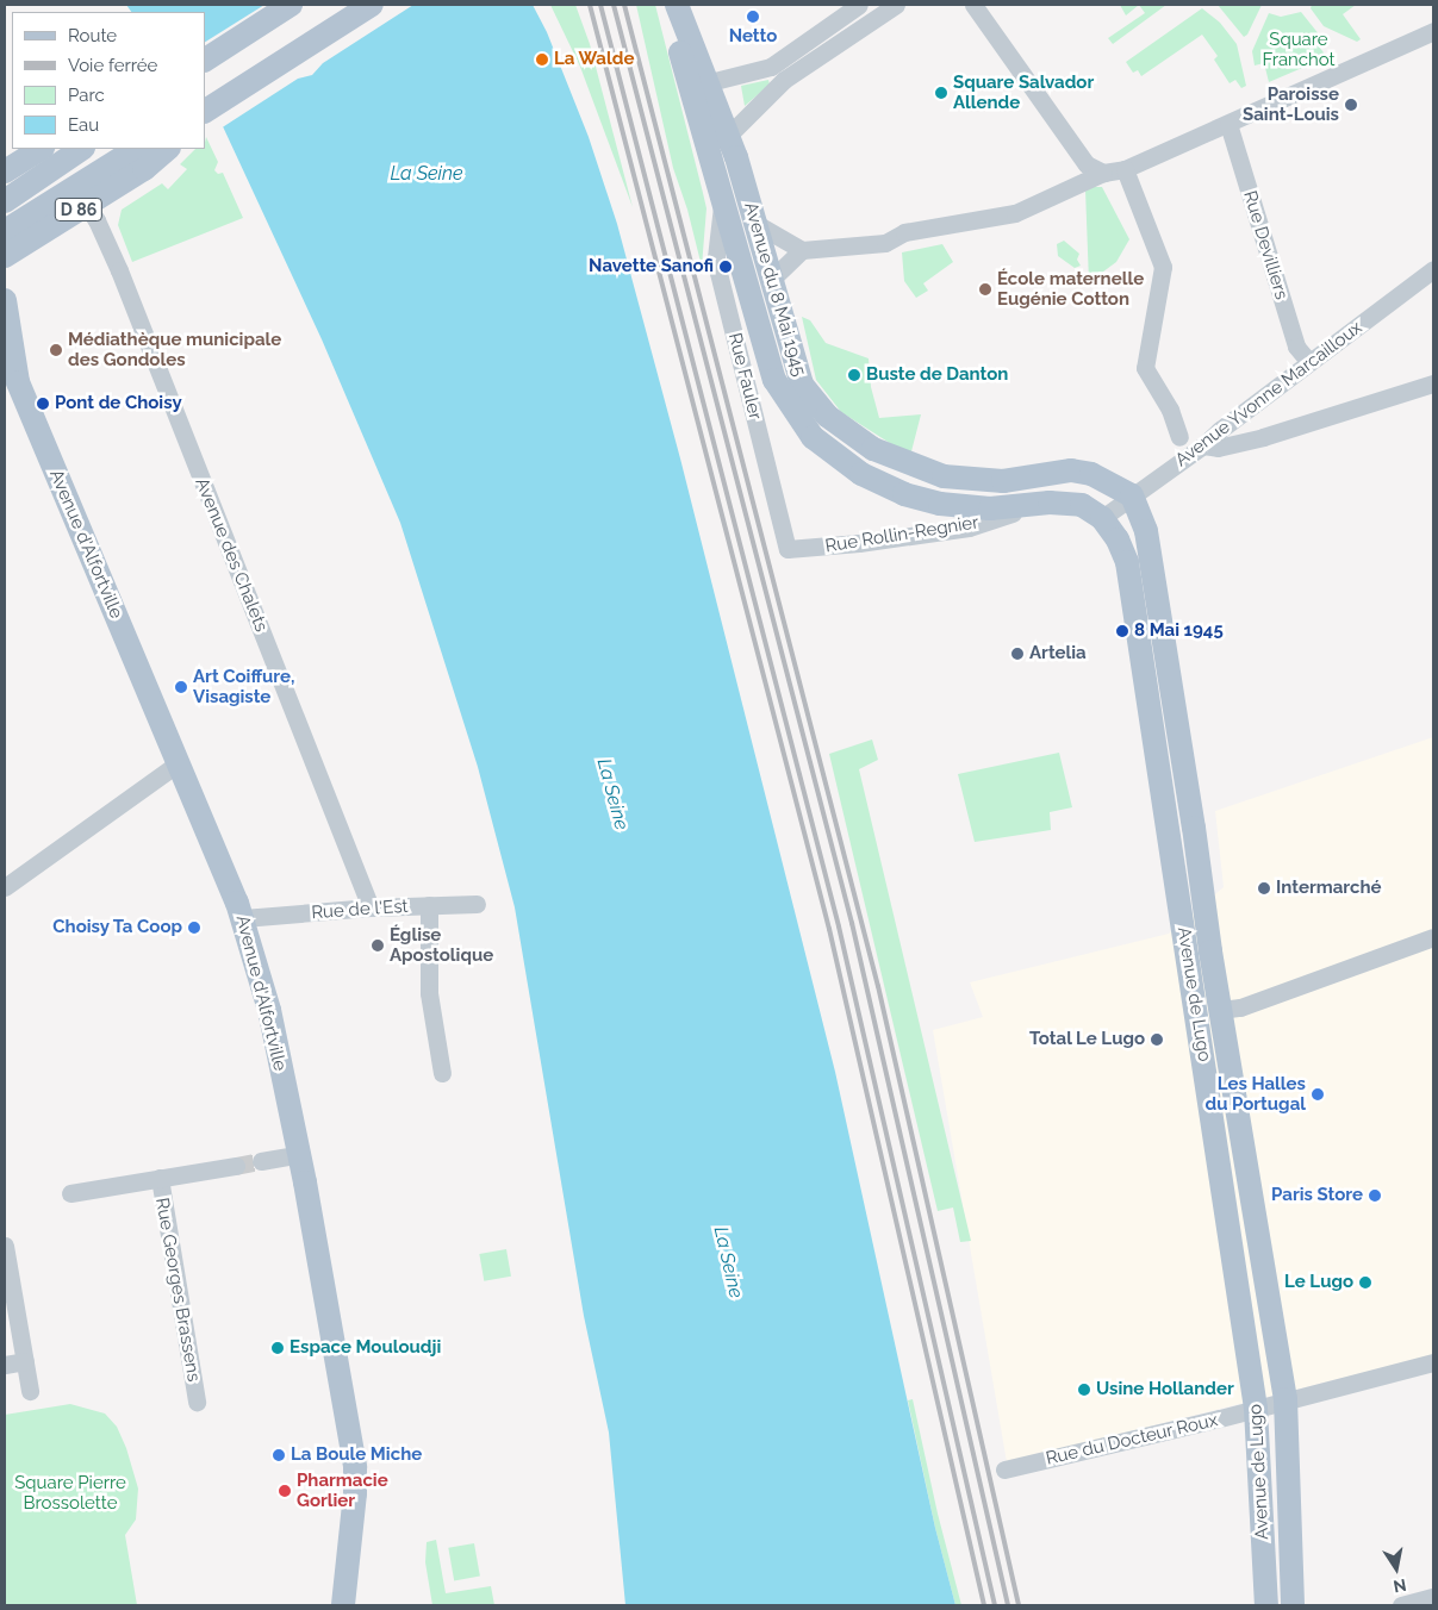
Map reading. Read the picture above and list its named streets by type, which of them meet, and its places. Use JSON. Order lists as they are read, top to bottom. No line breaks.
{"streets":{"main road":["D 86","Avenue du 8 Mai 1945","Avenue d'Alfortville","Avenue de Lugo"],"street":["Rue Devilliers","Rue Fauler","Avenue Yvonne Marcailloux","Rue Rollin-Regnier","Avenue des Chalets","Rue de l'Est","Rue Georges Brassens","Rue du Docteur Roux"]},"crossings":[["D 86","Avenue des Chalets"],["Rue Devilliers","Avenue Yvonne Marcailloux"],["Avenue du 8 Mai 1945","Rue Fauler"],["Avenue du 8 Mai 1945","Avenue Yvonne Marcailloux"],["Avenue du 8 Mai 1945","Rue Rollin-Regnier"],["Avenue du 8 Mai 1945","Avenue de Lugo"],["Rue Fauler","Rue Rollin-Regnier"],["Avenue Yvonne Marcailloux","Avenue de Lugo"],["Rue Rollin-Regnier","Avenue de Lugo"],["Avenue d'Alfortville","Rue de l'Est"],["Avenue des Chalets","Rue de l'Est"],["Avenue de Lugo","Rue du Docteur Roux"]],"water":["La Seine"],"parks":["Square Franchot","Square Pierre Brossolette"],"places":["Netto","La Walde","Square Salvador Allende","Paroisse Saint-Louis","Navette Sanofi","École maternelle Eugénie Cotton","Médiathèque municipale des Gondoles","Buste de Danton","Pont de Choisy","8 Mai 1945","Artelia","Art Coiffure, Visagiste","Intermarché","Choisy Ta Coop","Église Apostolique","Total Le Lugo","Les Halles du Portugal","Paris Store","Le Lugo","Espace Mouloudji","Usine Hollander","La Boule Miche","Pharmacie Gorlier"],"legend":["Route","Voie ferrée","Parc","Eau"],"north":"bottom"}
